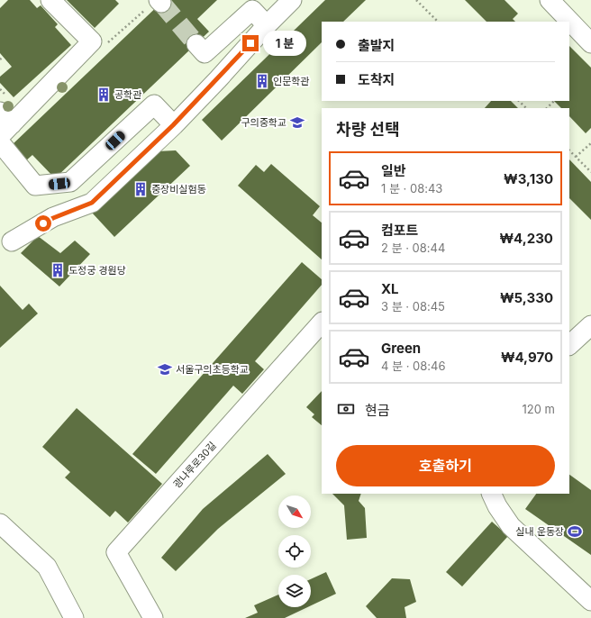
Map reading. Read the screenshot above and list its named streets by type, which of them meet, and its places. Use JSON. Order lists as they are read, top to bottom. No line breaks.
{"streets":{"street":["광나루로30길"]},"places":{"building":["인문학관","공학관","중장비실험동","도정궁 경원당"],"school or university":["구의중학교","서울구의초등학교"],"sports":["실내 운동장"]},"north":"bottom right","page":{"banner":["출발지","도착지"],"bubble":"1 분","heading":"차량 선택","list":[{"name":"일반","note":"1 분 · 08:43","value":"₩3,130"},{"name":"컴포트","note":"2 분 · 08:44","value":"₩4,230"},{"name":"XL","note":"3 분 · 08:45","value":"₩5,330"},{"name":"Green","note":"4 분 · 08:46","value":"₩4,970"}],"pay":["현금","120 m"],"buttons":"호출하기"}}
